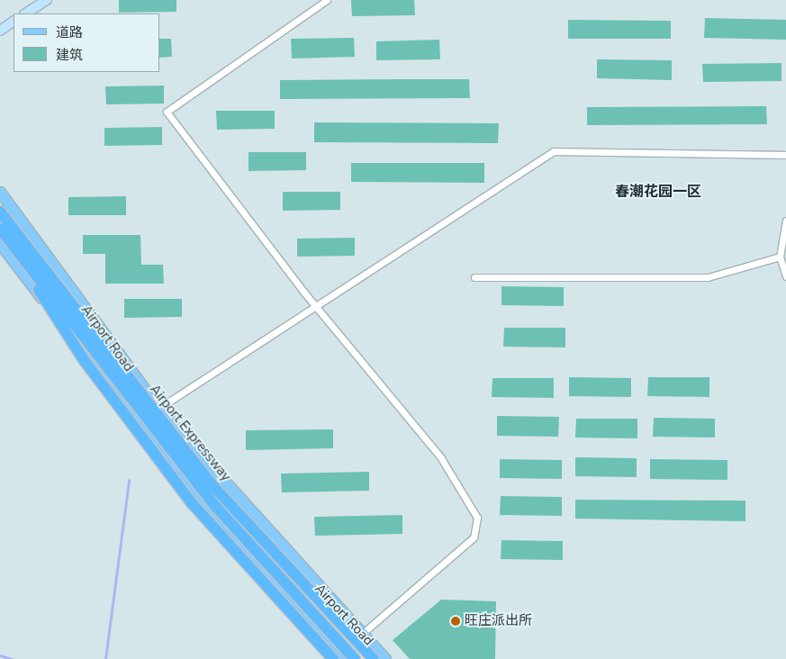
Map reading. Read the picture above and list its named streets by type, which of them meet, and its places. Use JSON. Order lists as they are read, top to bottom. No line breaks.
{"streets":{"highway":["Airport Expressway"],"main road":["Airport Road"]},"districts":["春潮花园一区"],"places":["旺庄派出所"],"legend":["道路","建筑"]}
